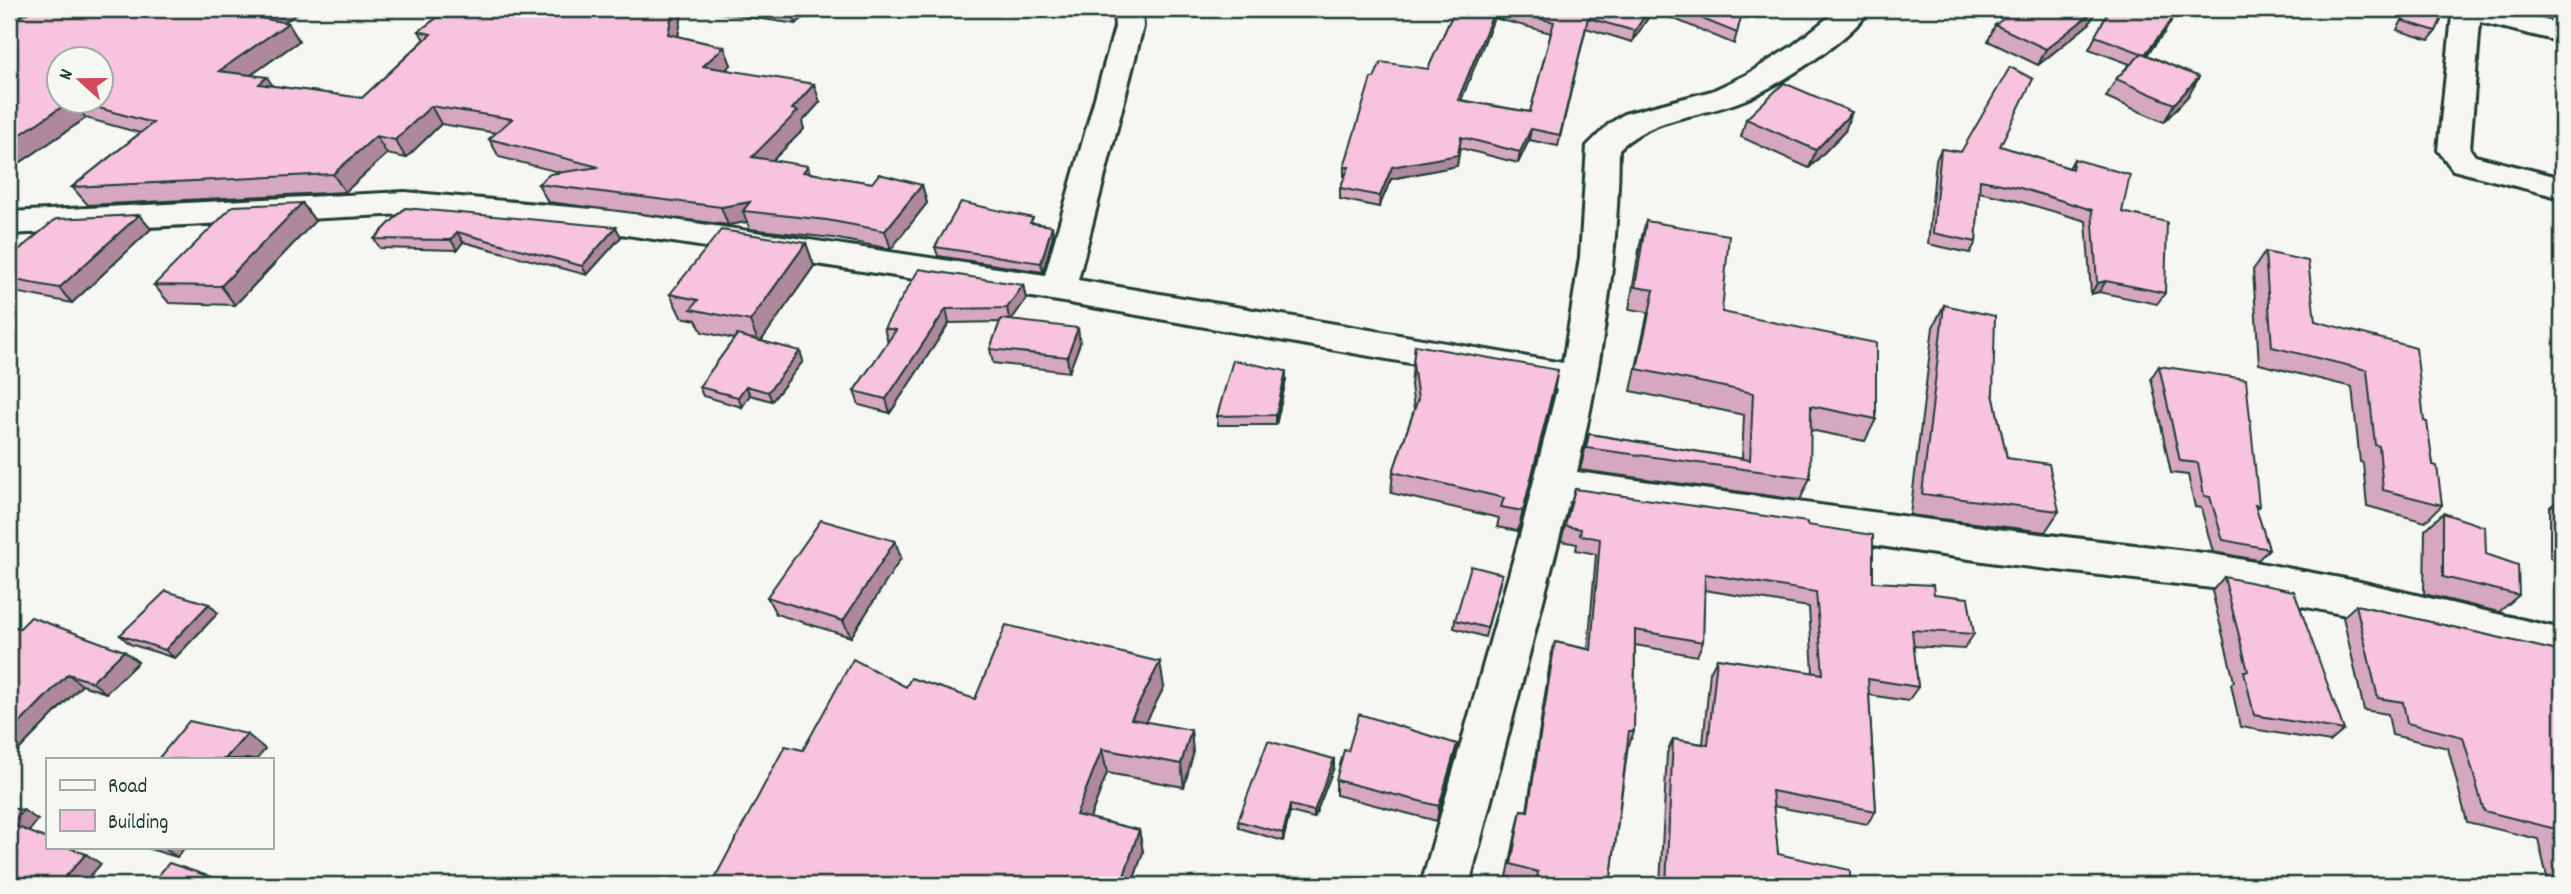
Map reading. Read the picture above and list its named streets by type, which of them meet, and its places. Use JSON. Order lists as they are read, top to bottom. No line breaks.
{"legend":["Road","Building"],"north":"left"}
